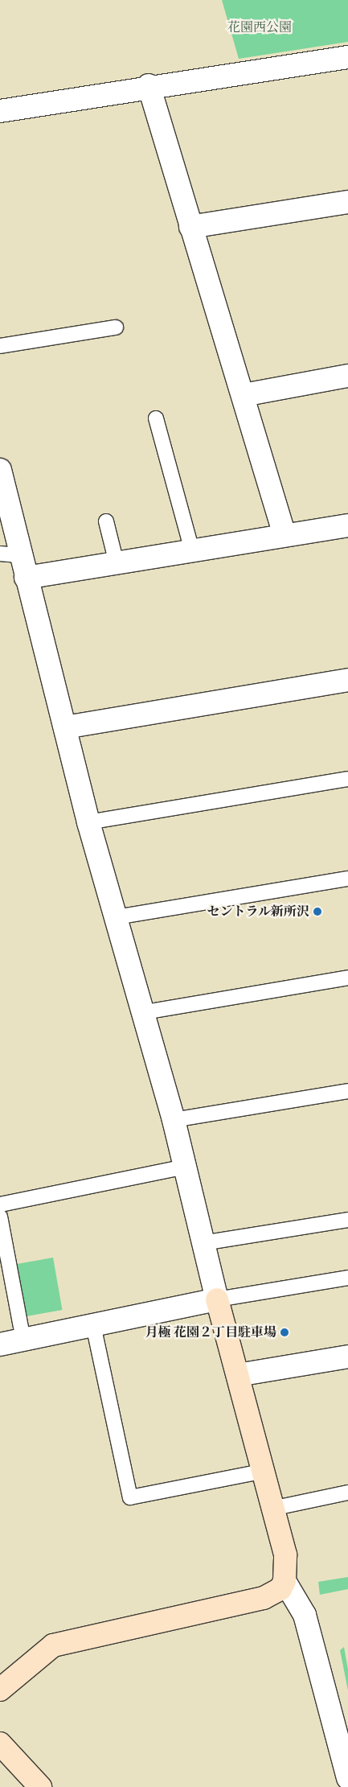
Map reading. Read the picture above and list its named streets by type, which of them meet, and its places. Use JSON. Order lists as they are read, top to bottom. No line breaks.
{"parks":["花園西公園"],"places":["セントラル新所沢","月極 花園２丁目駐車場"]}
